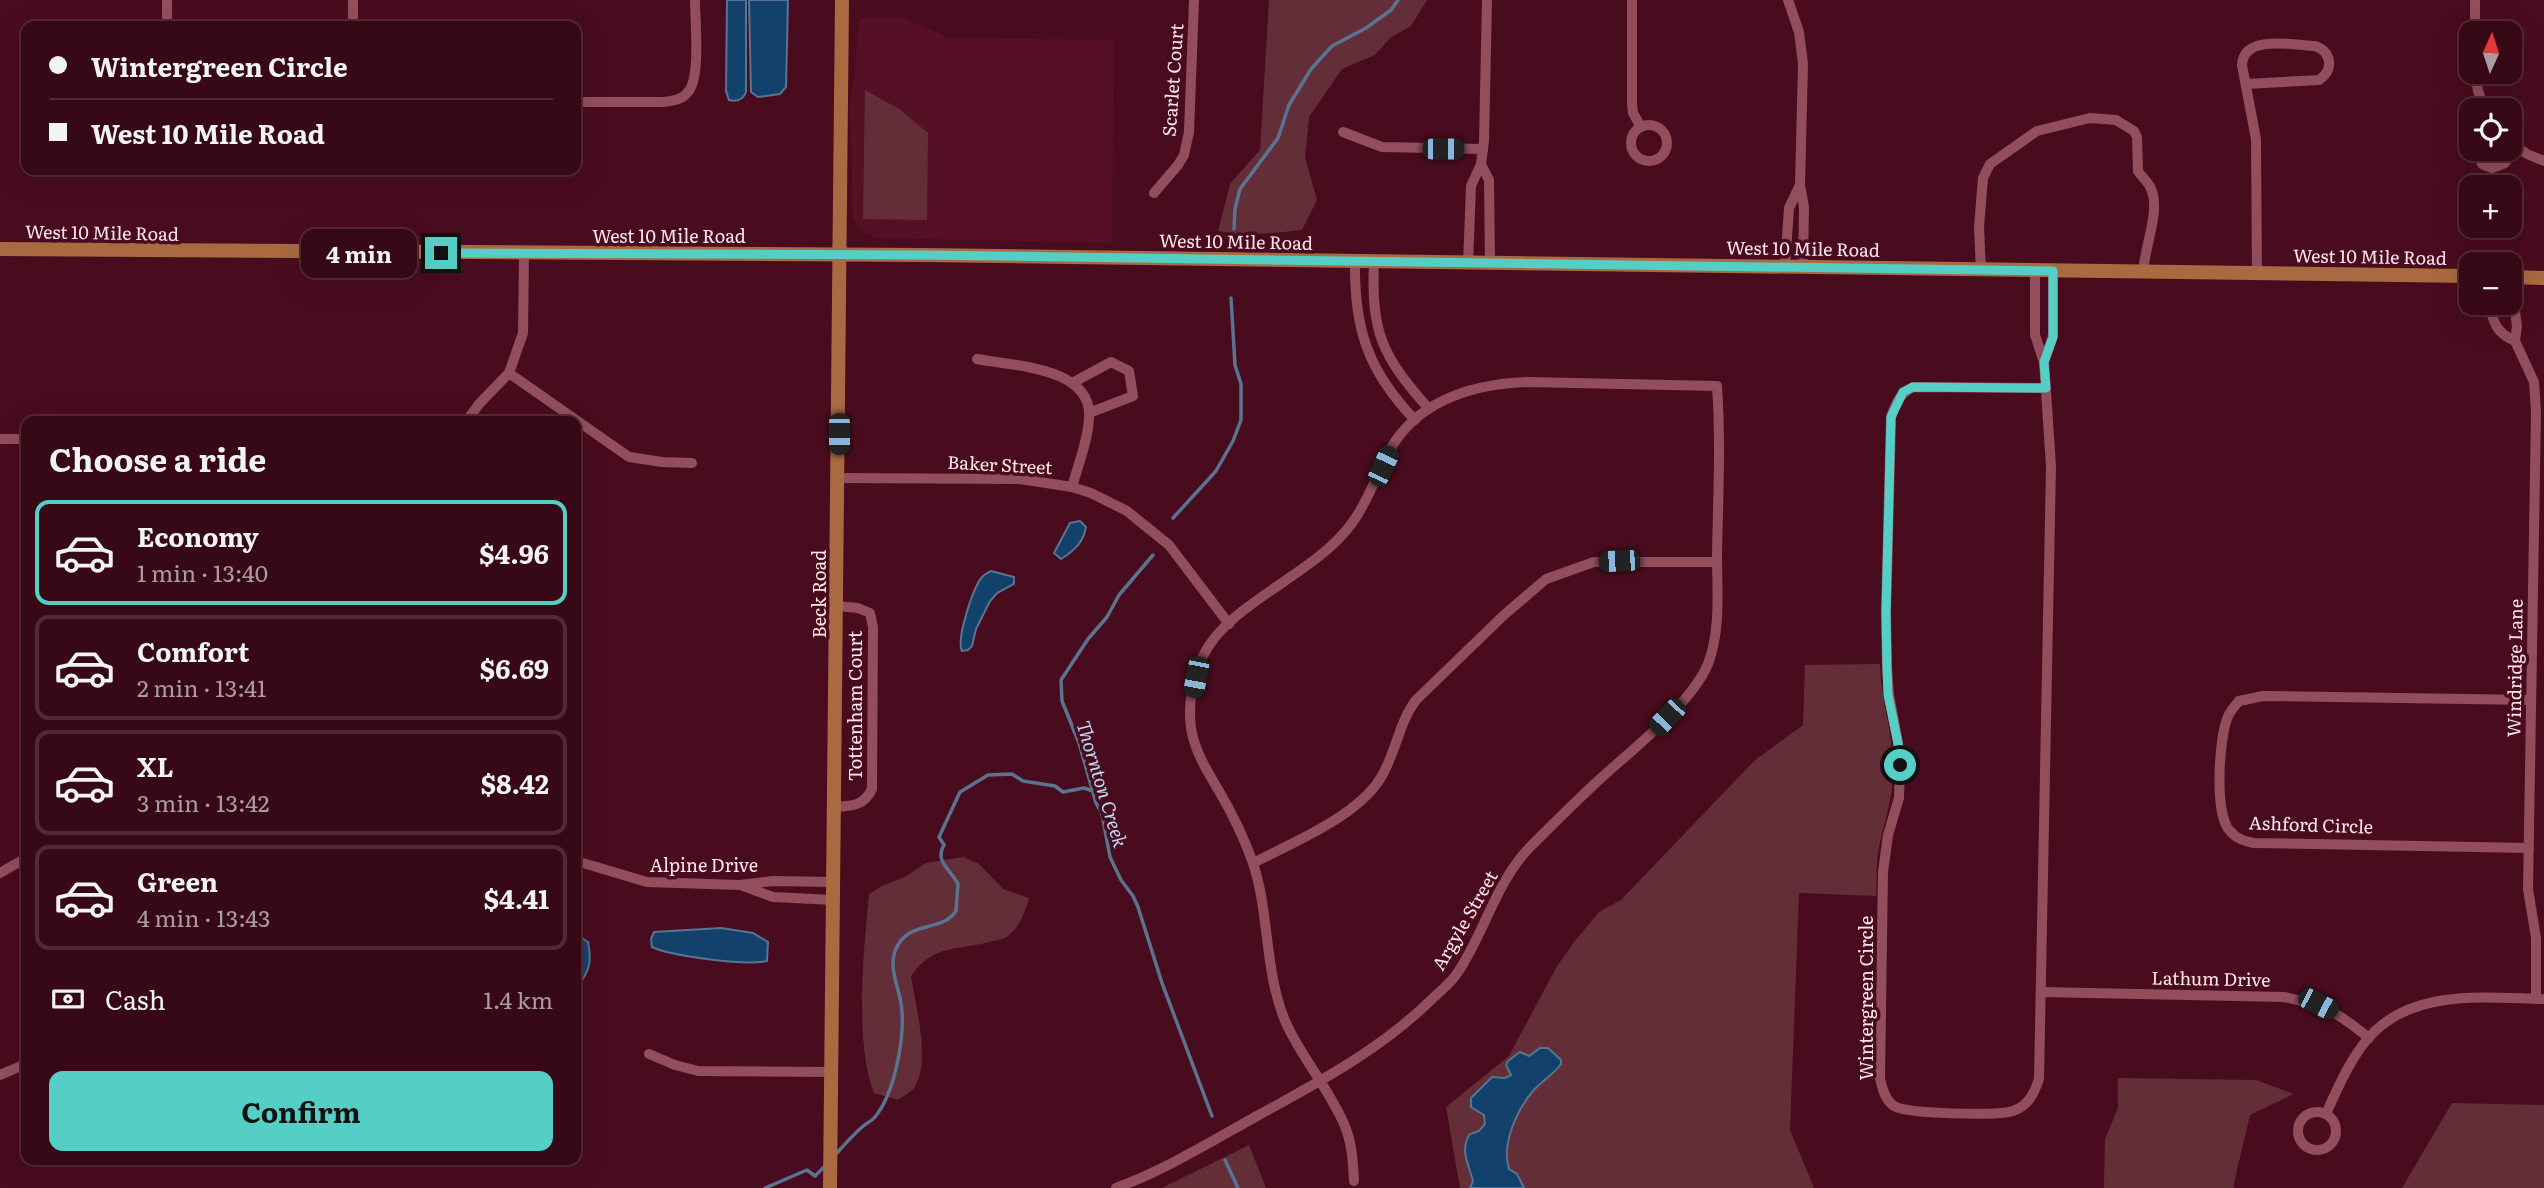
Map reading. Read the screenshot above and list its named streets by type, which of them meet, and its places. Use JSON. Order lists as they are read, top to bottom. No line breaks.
{"streets":{"main road":["West 10 Mile Road","Beck Road"],"street":["Scarlet Court","Baker Street","Windridge Lane","Tottenham Court","Ashford Circle","Alpine Drive","Argyle Street","Lathum Drive","Wintergreen Circle"]},"crossings":[["West 10 Mile Road","Beck Road"],["West 10 Mile Road","Wintergreen Circle"],["Baker Street","Beck Road"],["Beck Road","Tottenham Court"],["Beck Road","Alpine Drive"],["Windridge Lane","Ashford Circle"],["Lathum Drive","Wintergreen Circle"]],"water":["Thornton Creek"],"north":"top","page":{"map_buttons":["+","−"],"banner":["Wintergreen Circle","West 10 Mile Road"],"bubble":"4 min","heading":"Choose a ride","list":[{"name":"Economy","note":"1 min · 13:40","value":"$4.96"},{"name":"Comfort","note":"2 min · 13:41","value":"$6.69"},{"name":"XL","note":"3 min · 13:42","value":"$8.42"},{"name":"Green","note":"4 min · 13:43","value":"$4.41"}],"pay":["Cash","1.4 km"],"buttons":"Confirm"}}
